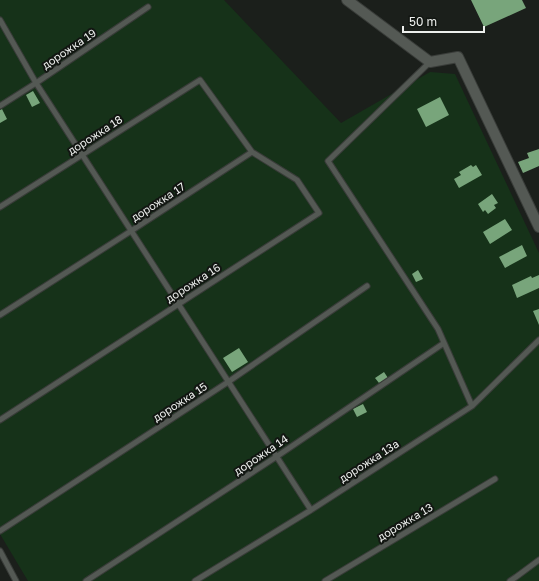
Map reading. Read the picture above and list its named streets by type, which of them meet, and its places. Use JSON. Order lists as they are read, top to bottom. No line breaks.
{"streets":{"lane":["дорожка 19","дорожка 18","дорожка 17","дорожка 16","дорожка 15","дорожка 14","дорожка 13а","дорожка 13"]},"crossings":[["дорожка 18","дорожка 17"],["дорожка 18","дорожка 16"],["дорожка 17","дорожка 16"]],"scale_bar":"50 m"}
